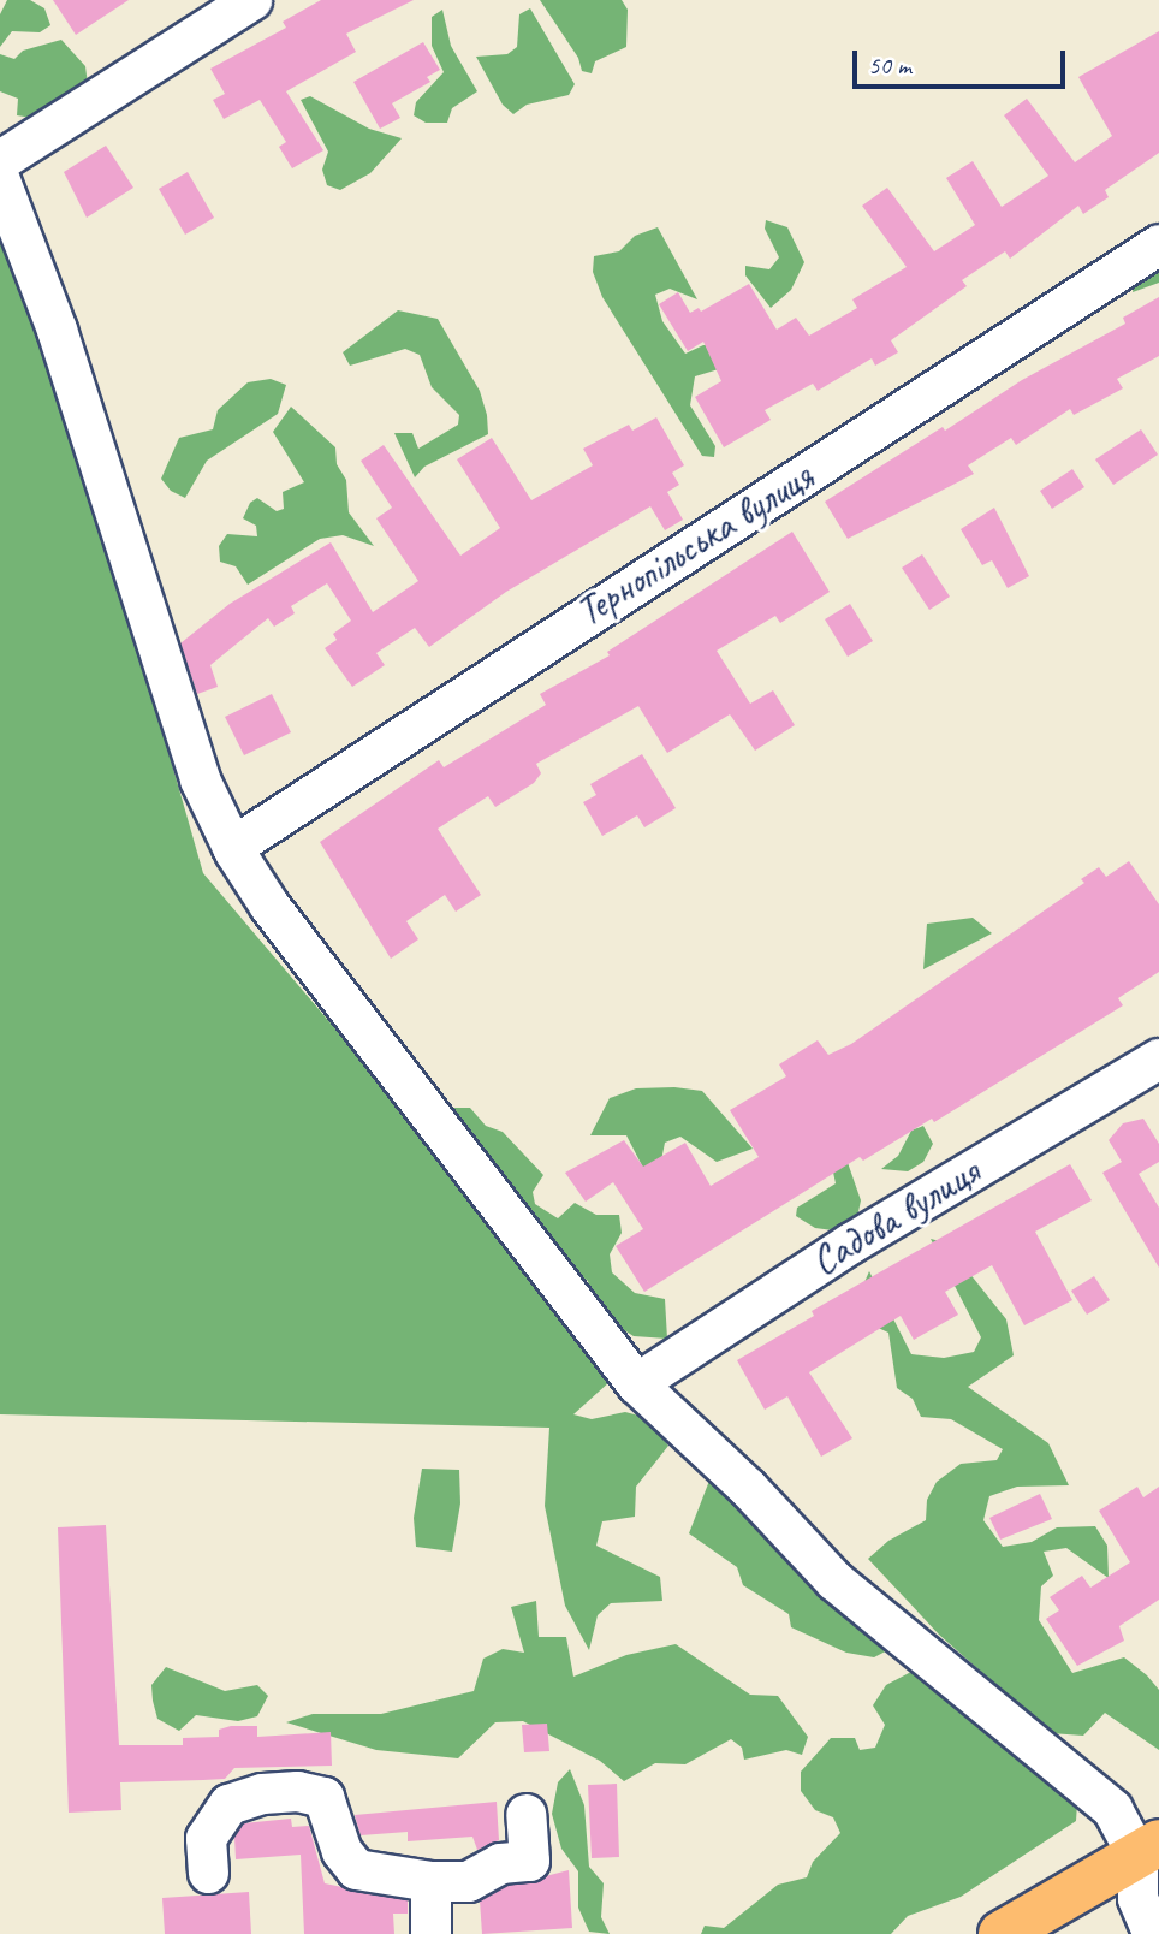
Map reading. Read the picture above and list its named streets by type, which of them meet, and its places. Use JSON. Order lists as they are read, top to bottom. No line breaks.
{"streets":{"street":["Тернопільська вулиця","Садова вулиця"]},"scale_bar":"50 m"}
